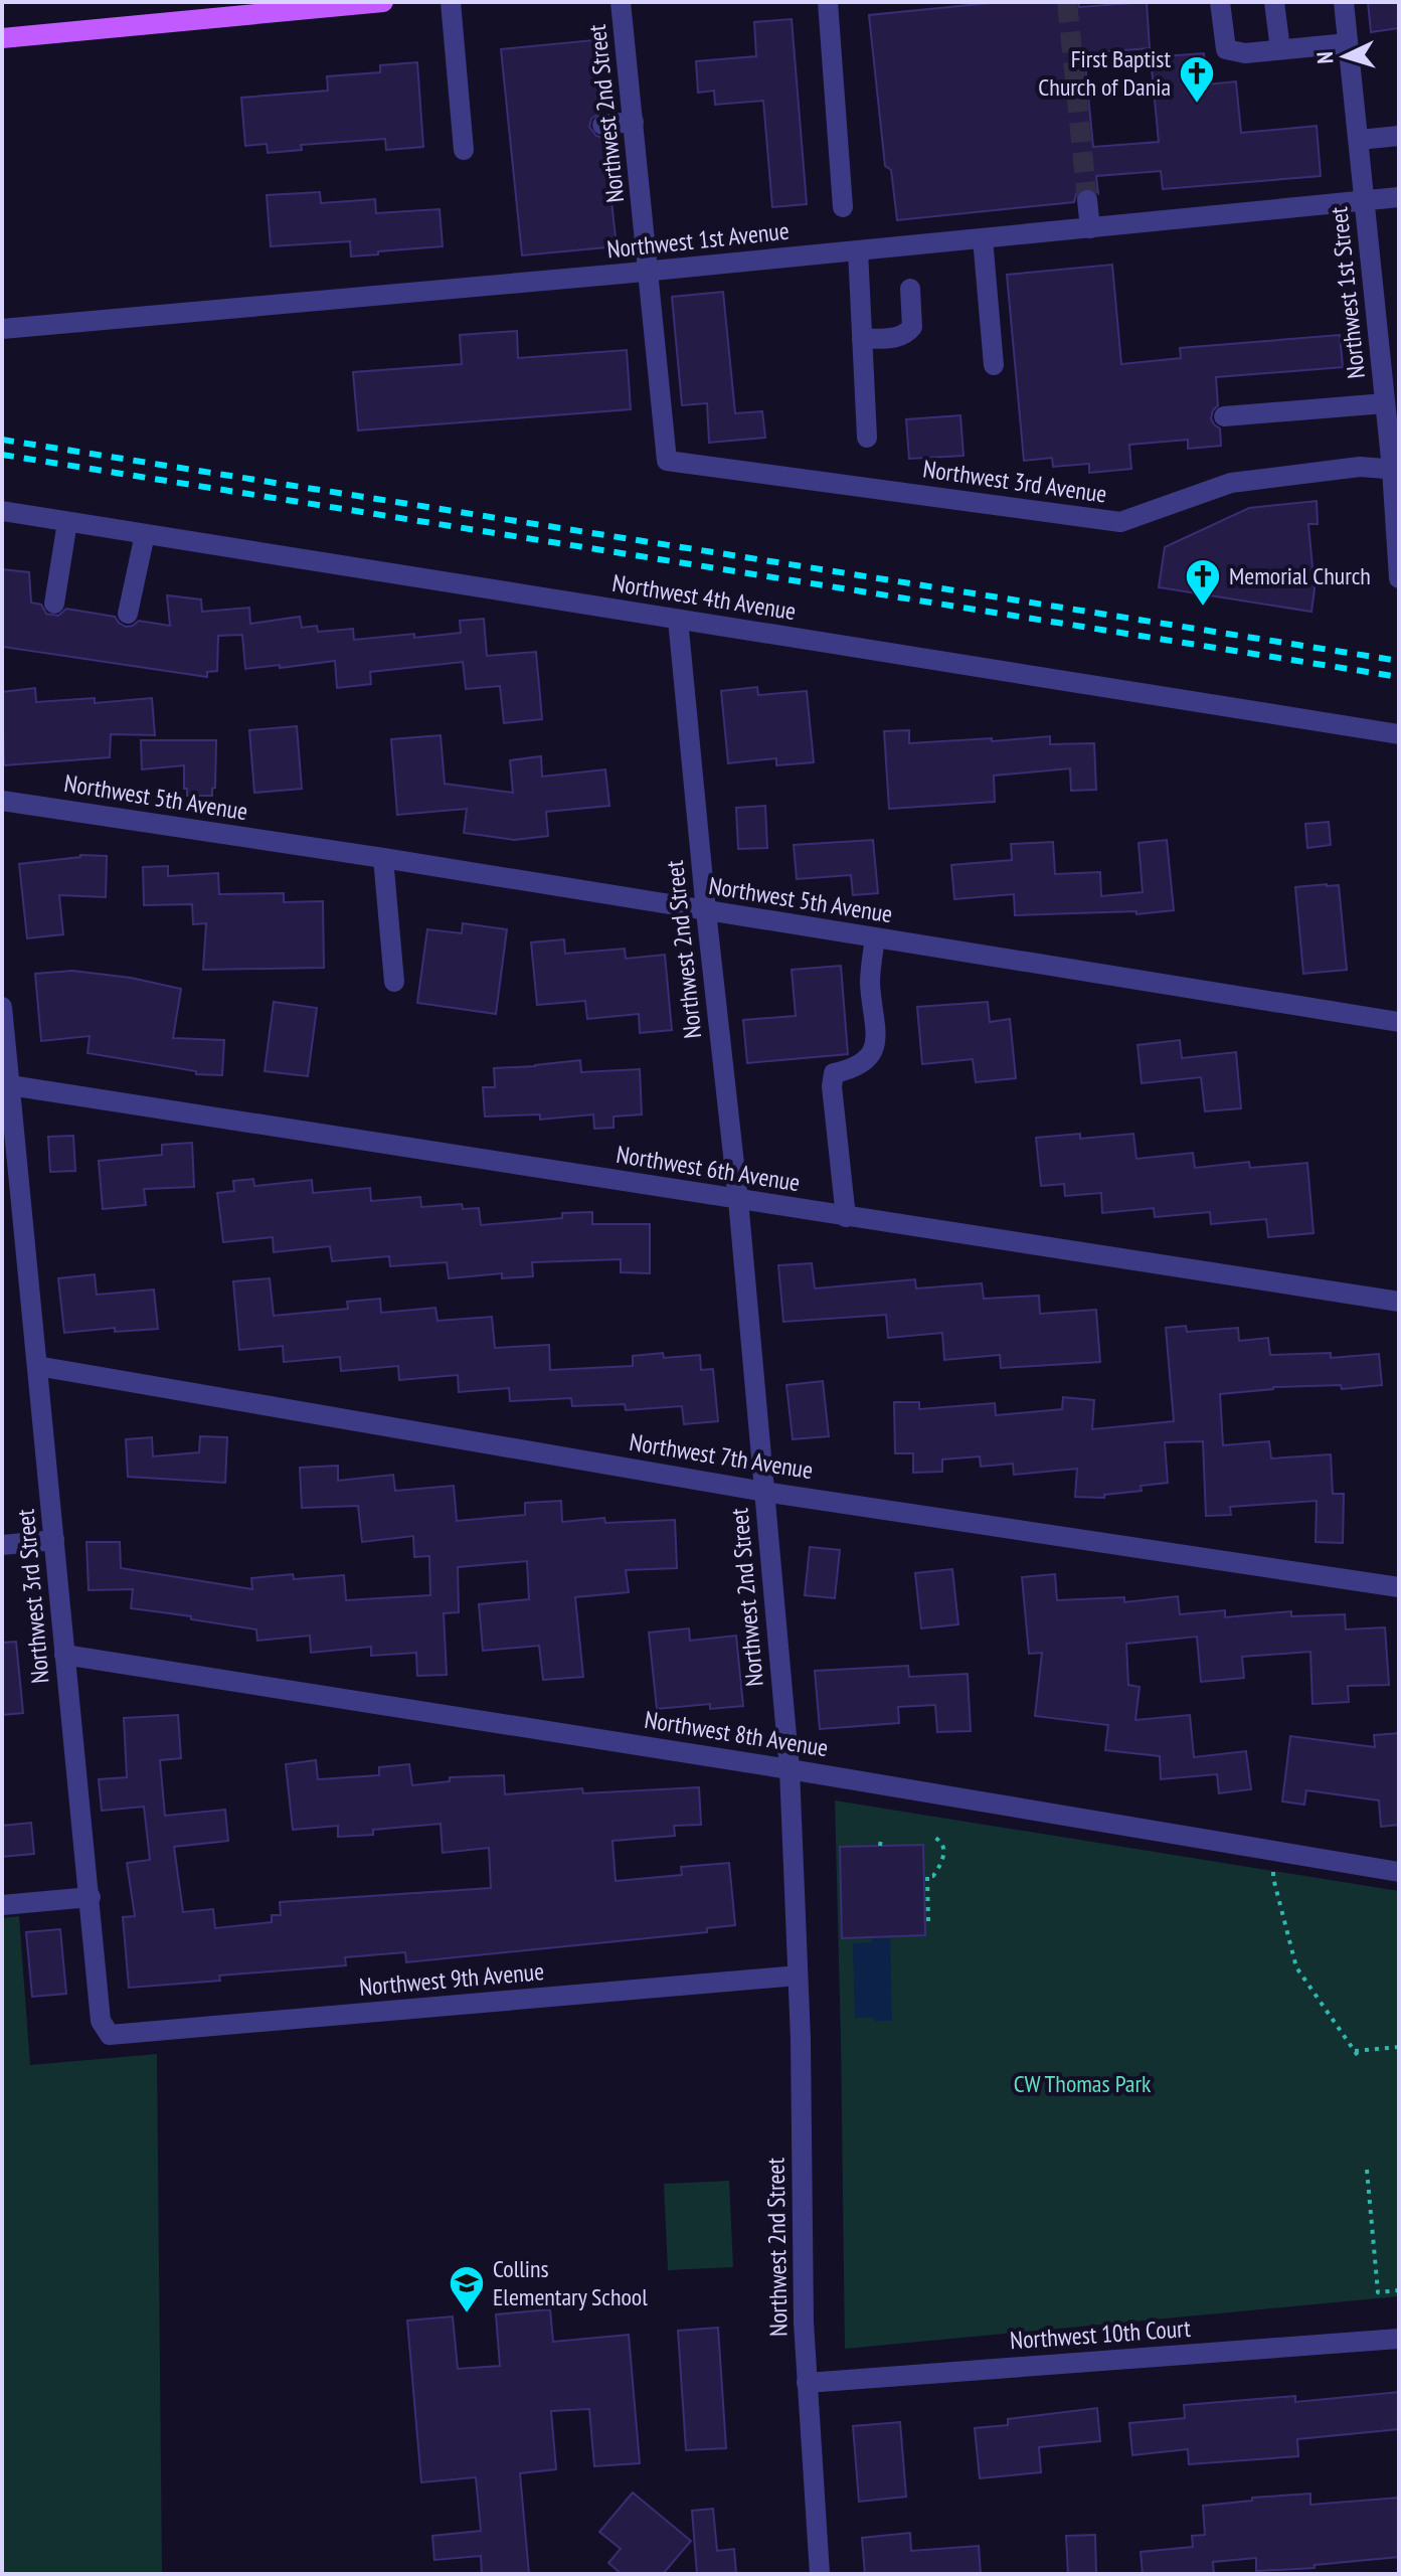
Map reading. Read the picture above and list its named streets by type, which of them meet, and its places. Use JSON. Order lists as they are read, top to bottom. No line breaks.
{"streets":{"street":["Northwest 2nd Street","Northwest 1st Avenue","Northwest 1st Street","Northwest 3rd Avenue","Northwest 4th Avenue","Northwest 5th Avenue","Northwest 6th Avenue","Northwest 7th Avenue","Northwest 3rd Street","Northwest 8th Avenue","Northwest 9th Avenue","Northwest 10th Court"]},"crossings":[["Northwest 2nd Street","Northwest 1st Avenue"],["Northwest 2nd Street","Northwest 3rd Avenue"],["Northwest 2nd Street","Northwest 4th Avenue"],["Northwest 2nd Street","Northwest 5th Avenue"],["Northwest 2nd Street","Northwest 6th Avenue"],["Northwest 2nd Street","Northwest 7th Avenue"],["Northwest 2nd Street","Northwest 8th Avenue"],["Northwest 2nd Street","Northwest 9th Avenue"],["Northwest 2nd Street","Northwest 10th Court"],["Northwest 1st Avenue","Northwest 1st Street"],["Northwest 1st Street","Northwest 3rd Avenue"],["Northwest 6th Avenue","Northwest 3rd Street"],["Northwest 7th Avenue","Northwest 3rd Street"],["Northwest 3rd Street","Northwest 8th Avenue"],["Northwest 3rd Street","Northwest 9th Avenue"]],"parks":["CW Thomas Park"],"places":{"church":["First Baptist Church of Dania","Memorial Church"],"school or university":["Collins Elementary School"]},"north":"left"}
